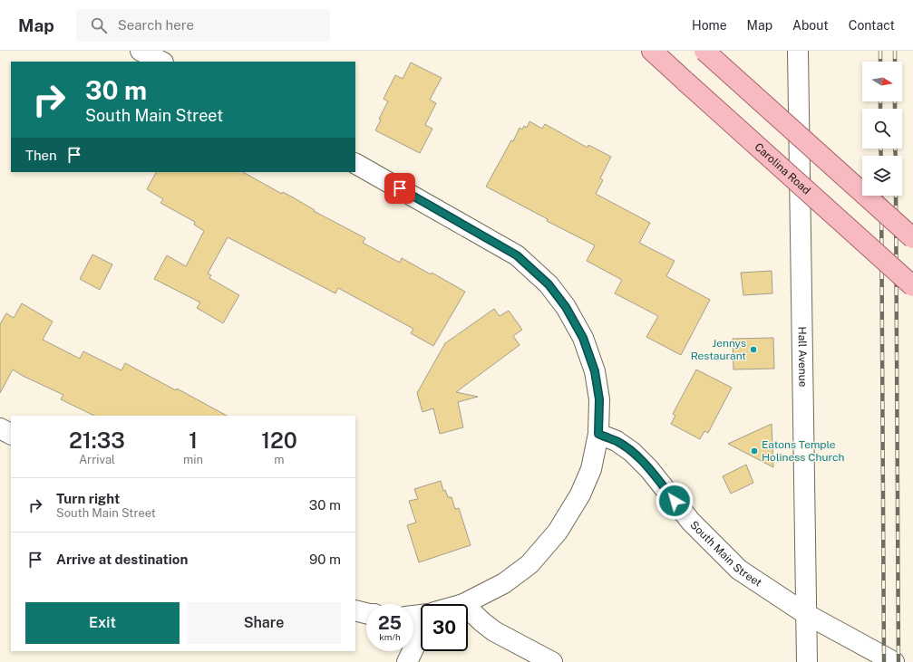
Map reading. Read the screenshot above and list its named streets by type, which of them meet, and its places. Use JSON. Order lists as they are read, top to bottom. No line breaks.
{"streets":{"main road":["Carolina Road"],"street":["Hall Avenue","South Main Street"]},"crossings":[["Hall Avenue","South Main Street"]],"places":["Jennys Restaurant","Eatons Temple Holiness Church"],"north":"right","page":{"header":"Map","search":"Search here","nav":["Home","Map","About","Contact"],"turn":["30 m","South Main Street"],"then":"Then","eta":["21:33","Arrival","1","min","120","m"],"list":[{"name":"Turn right","note":"South Main Street","value":"30 m"},{"name":"Arrive at destination","value":"90 m"}],"buttons":["Exit","Share"],"speed":"25 km/h","limit":"30"}}
